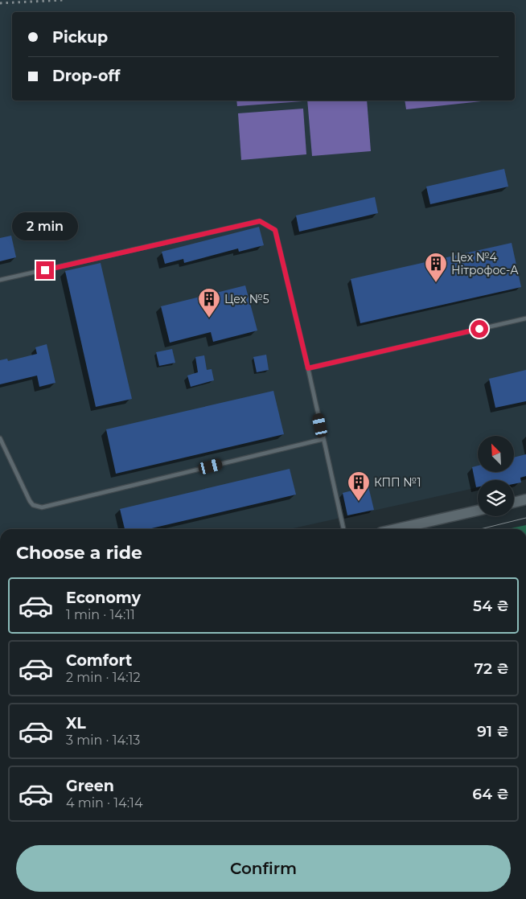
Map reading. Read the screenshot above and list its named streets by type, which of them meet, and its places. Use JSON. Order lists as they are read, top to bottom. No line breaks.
{"places":{"building":["Цех №4 Нітрофос-А","Цех №5","КПП №1"]},"north":"top left","page":{"banner":["Pickup","Drop-off"],"bubble":"2 min","heading":"Choose a ride","list":[{"name":"Economy","note":"1 min · 14:11","value":"54 ₴"},{"name":"Comfort","note":"2 min · 14:12","value":"72 ₴"},{"name":"XL","note":"3 min · 14:13","value":"91 ₴"},{"name":"Green","note":"4 min · 14:14","value":"64 ₴"}],"buttons":"Confirm"}}
